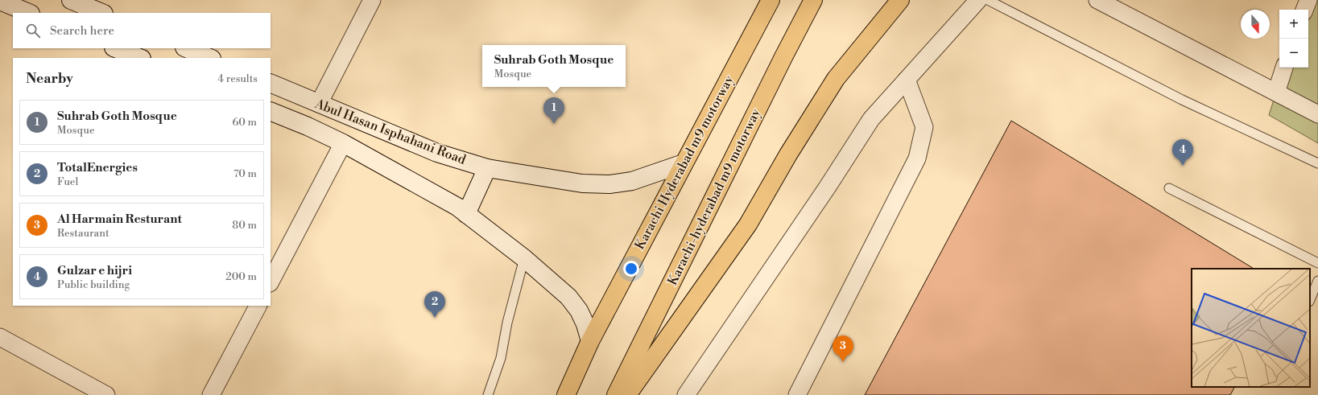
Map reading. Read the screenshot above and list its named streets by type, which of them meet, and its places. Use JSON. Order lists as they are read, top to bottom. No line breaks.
{"streets":{"highway":["Karachi Hyderabad m9 motorway","Karachi-hyderabad m9 motorway"],"main road":["Abul Hasan Isphahani Road"]},"crossings":[["Abul Hasan Isphahani Road","Karachi Hyderabad m9 motorway"]],"north":"bottom","page":{"map_buttons":["+","−"],"search":"Search here","popup":["Suhrab Goth Mosque","Mosque"],"heading":["Nearby","4 results"],"pins":["1","4","2","3"],"list":[{"mark":"1","name":"Suhrab Goth Mosque","note":"Mosque","value":"60 m"},{"mark":"2","name":"TotalEnergies","note":"Fuel","value":"70 m"},{"mark":"3","name":"Al Harmain Resturant","note":"Restaurant","value":"80 m"},{"mark":"4","name":"Gulzar e hijri","note":"Public building","value":"200 m"}]}}
